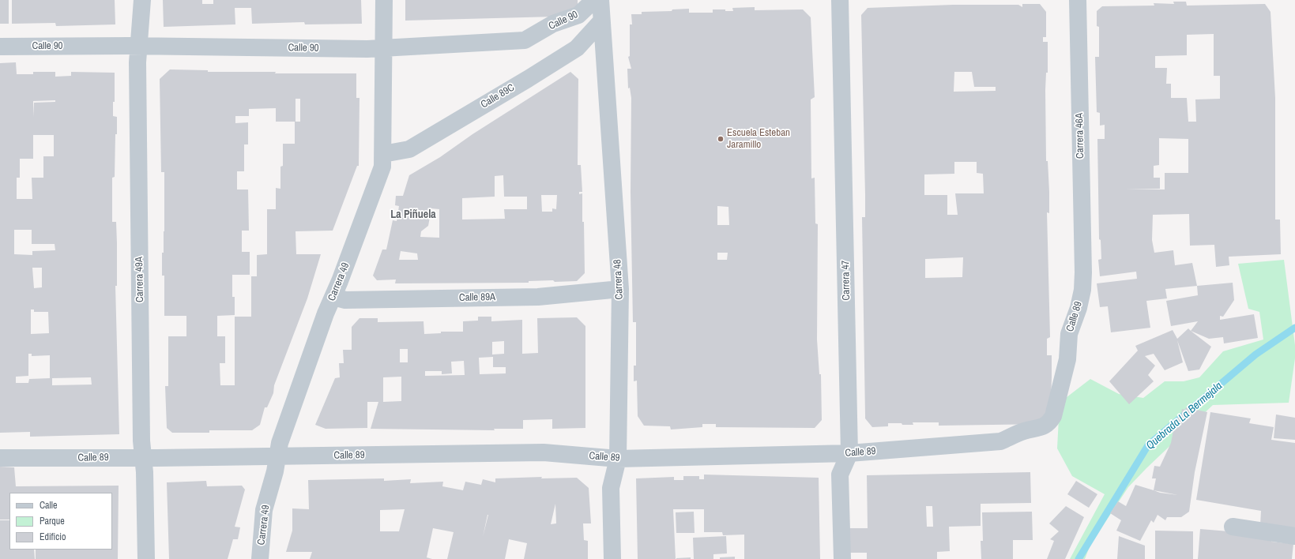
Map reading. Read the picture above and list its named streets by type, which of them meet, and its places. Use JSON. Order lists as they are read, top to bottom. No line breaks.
{"streets":{"street":["Calle 90","Calle 89C","Carrera 46A","Carrera 49A","Carrera 48","Carrera 47","Carrera 49","Calle 89A","Calle 89"]},"crossings":[["Calle 90","Carrera 49A"],["Calle 90","Carrera 49"],["Calle 89C","Carrera 48"],["Calle 89C","Carrera 49"],["Carrera 46A","Calle 89"],["Carrera 49A","Calle 89"],["Carrera 48","Calle 89A"],["Carrera 48","Calle 89"],["Carrera 47","Calle 89"],["Carrera 49","Calle 89A"],["Carrera 49","Calle 89"]],"districts":["La Piñuela"],"water":["Quebrada La Bermejala"],"places":["Escuela Esteban Jaramillo"],"legend":["Calle","Parque","Edificio"]}
